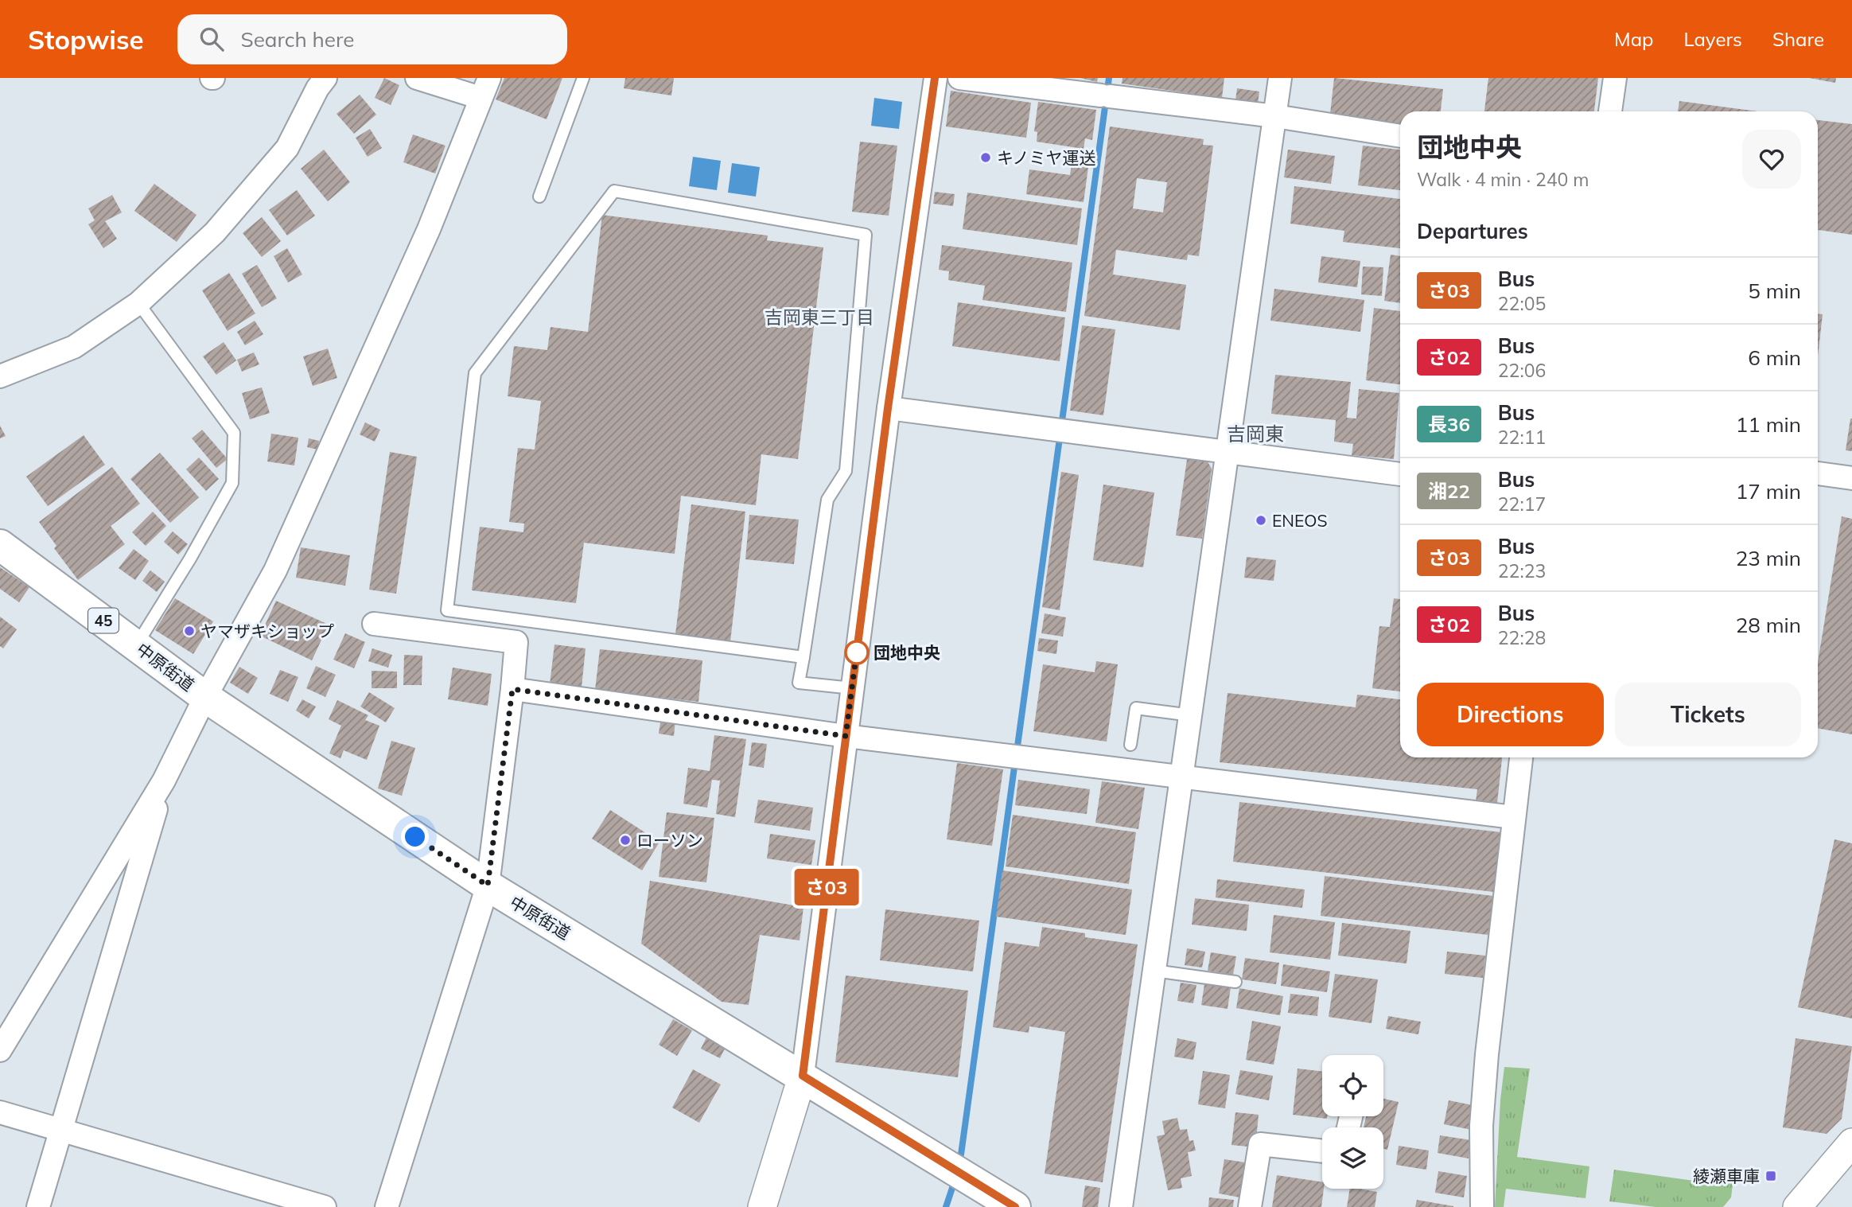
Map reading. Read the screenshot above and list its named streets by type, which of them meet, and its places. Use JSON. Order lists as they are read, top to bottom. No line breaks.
{"streets":{"main road":["45","中原街道"]},"districts":["吉岡東三丁目","吉岡東"],"places":{"other":["キノミヤ運送","ENEOS","ヤマザキショップ","団地中央","ローソン"],"transit":["綾瀬車庫"]},"lines":["bus line さ03"],"page":{"header":"Stopwise","search":"Search here","nav":["Map","Layers","Share"],"on_map":"さ03","heading":[["団地中央","Walk · 4 min · 240 m"],"Departures"],"list":[{"mark":"さ03","name":"Bus","note":"22:05","value":"5 min"},{"mark":"さ02","name":"Bus","note":"22:06","value":"6 min"},{"mark":"長36","name":"Bus","note":"22:11","value":"11 min"},{"mark":"湘22","name":"Bus","note":"22:17","value":"17 min"},{"mark":"さ03","name":"Bus","note":"22:23","value":"23 min"},{"mark":"さ02","name":"Bus","note":"22:28","value":"28 min"}],"buttons":["Directions","Tickets"]}}
